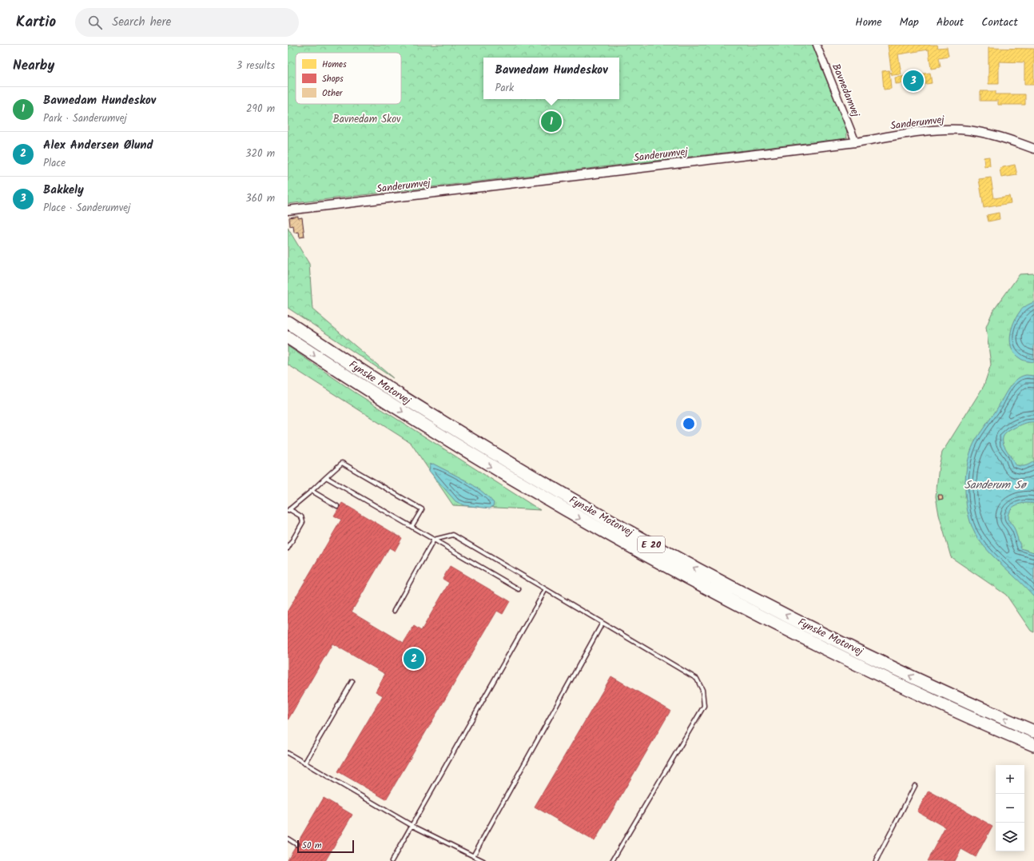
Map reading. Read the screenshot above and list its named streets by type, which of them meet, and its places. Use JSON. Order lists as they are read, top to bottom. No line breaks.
{"streets":{"highway":["Fynske Motorvej","E 20"],"street":["Bavnedamvej","Sanderumvej"]},"crossings":[["Bavnedamvej","Sanderumvej"]],"water":["Sanderum Sø"],"parks":["Bavnedam Skov"],"legend":["Homes","Shops","Other"],"scale_bar":"50 m","page":{"header":"Kartio","search":"Search here","nav":["Home","Map","About","Contact"],"heading":["Nearby","3 results"],"popup":["Bavnedam Hundeskov","Park"],"pins":["3","1","2"],"list":[{"mark":"1","name":"Bavnedam Hundeskov","note":"Park · Sanderumvej","value":"290 m"},{"mark":"2","name":"Alex Andersen Ølund","note":"Place","value":"320 m"},{"mark":"3","name":"Bakkely","note":"Place · Sanderumvej","value":"360 m"}],"map_buttons":["+","−"],"scale":"50 m"}}
